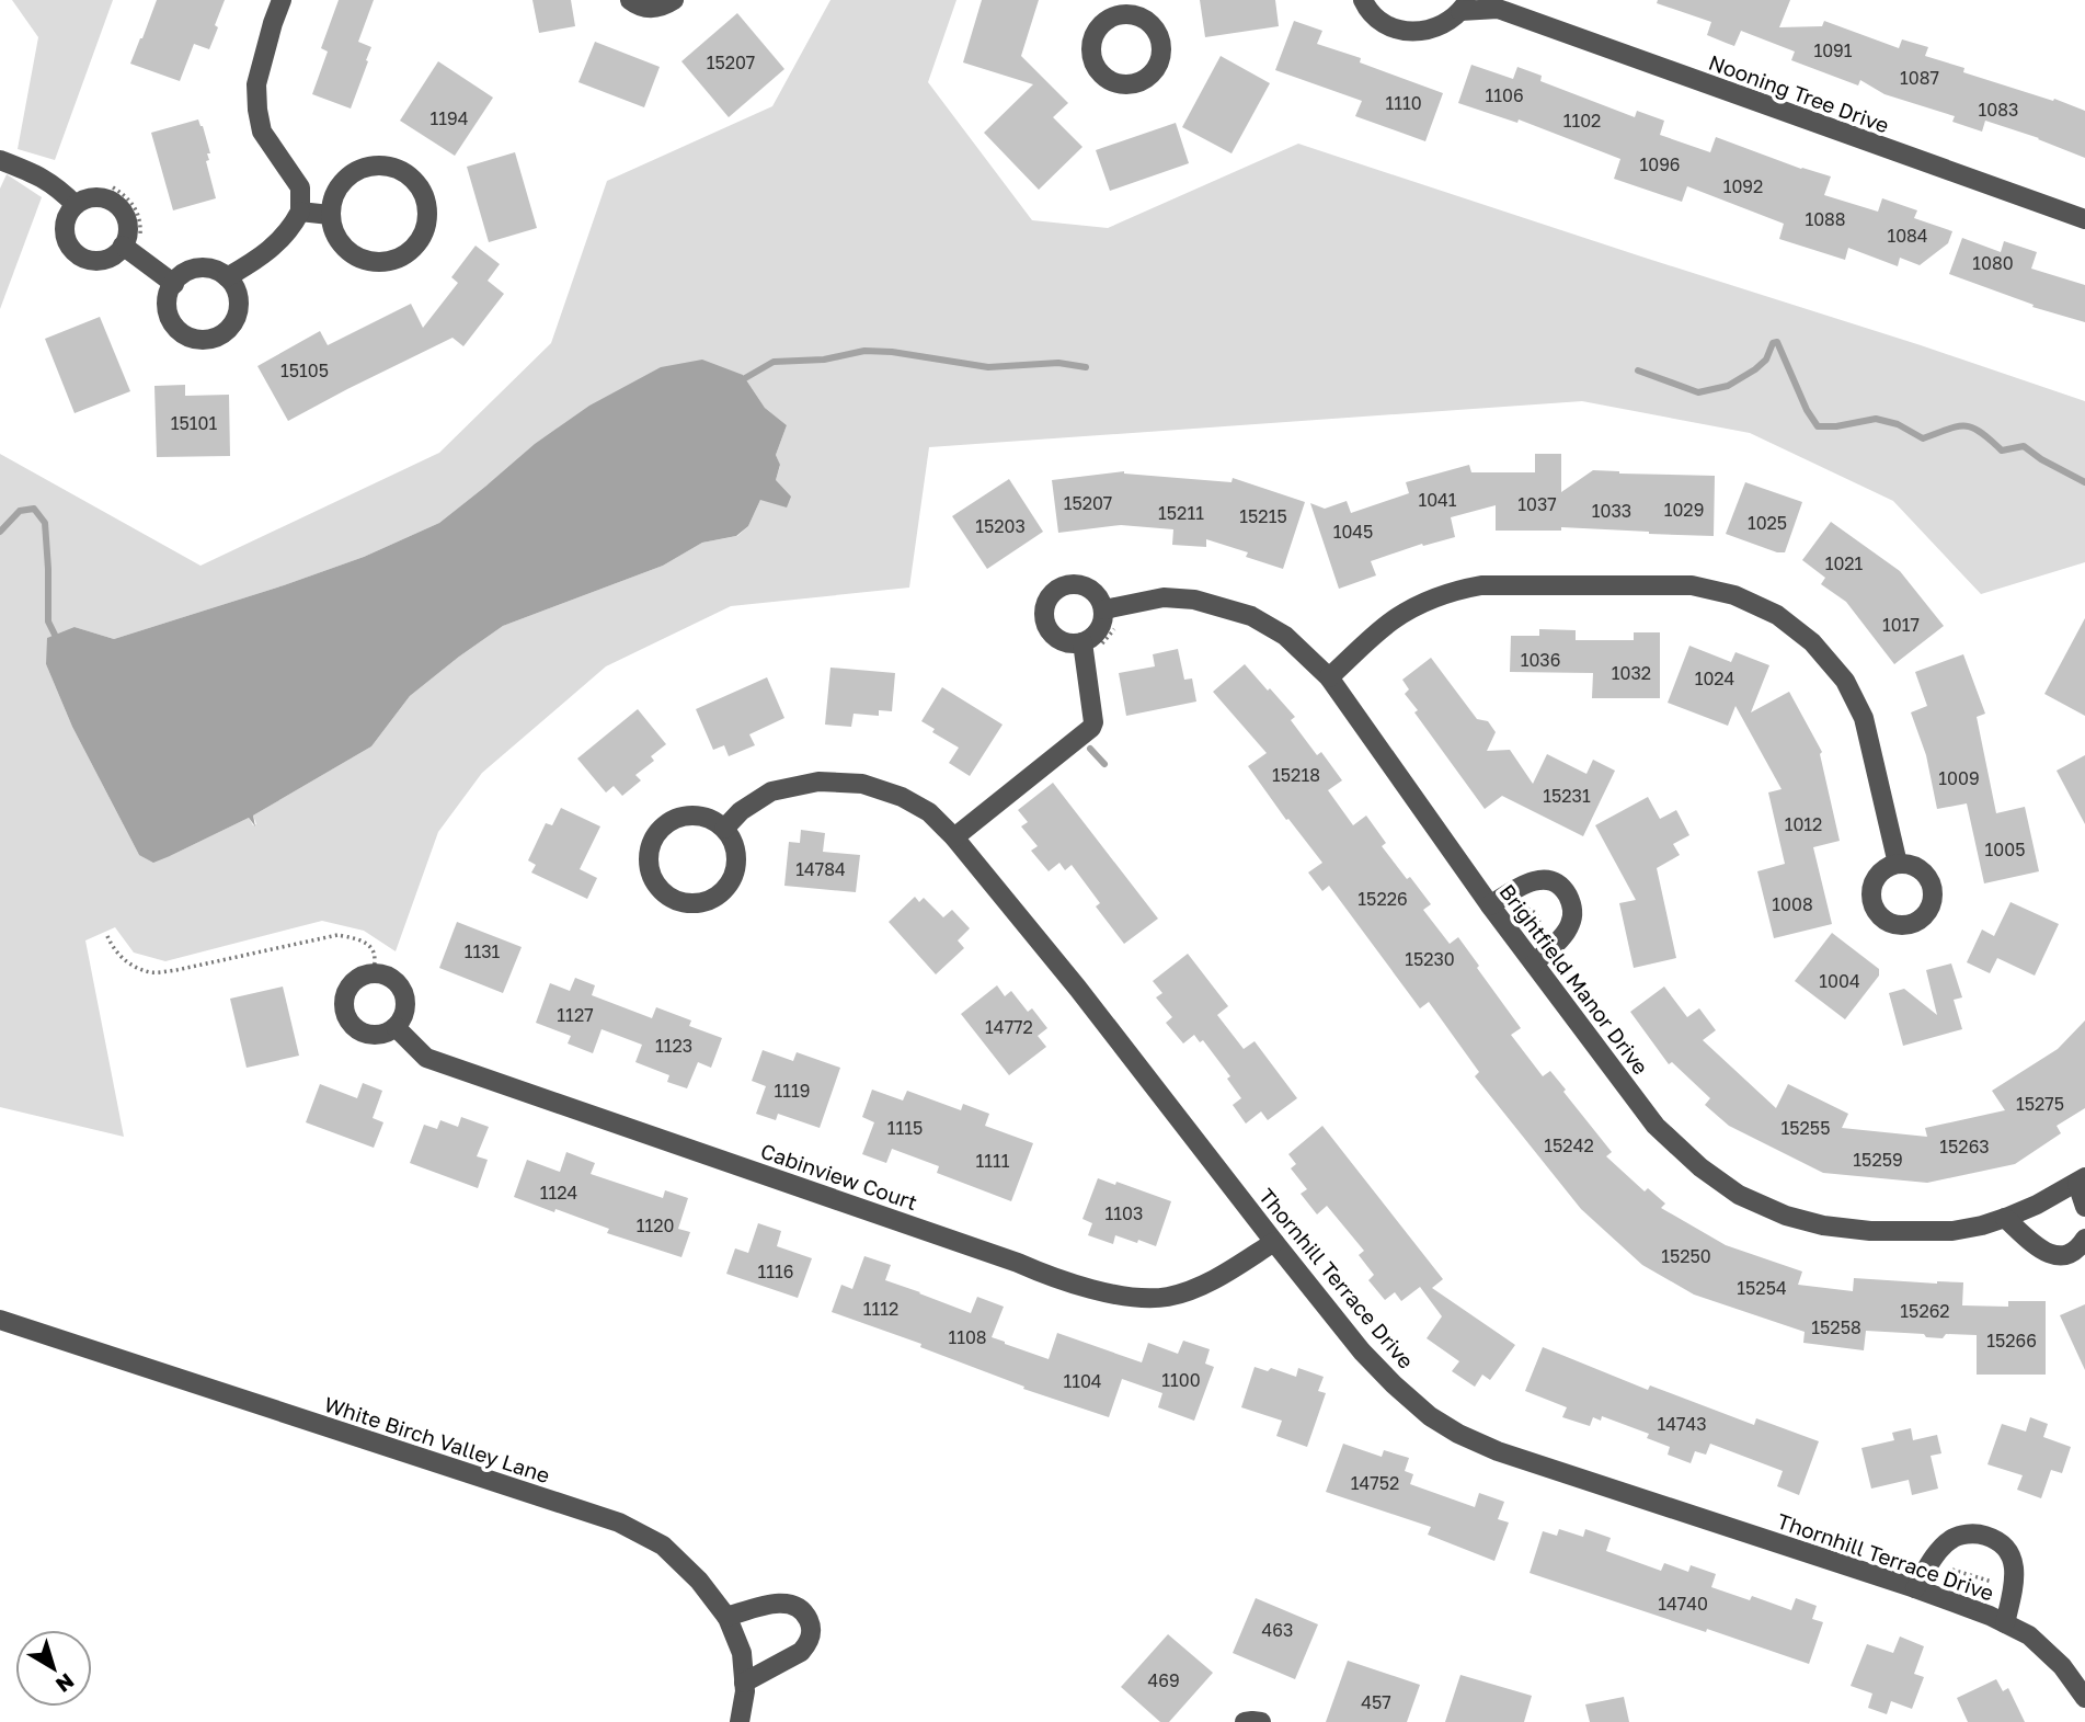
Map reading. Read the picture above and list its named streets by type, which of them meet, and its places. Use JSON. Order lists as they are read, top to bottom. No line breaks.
{"streets":{"street":["Nooning Tree Drive","Brightfield Manor Drive","Cabinview Court","Thornhill Terrace Drive","White Birch Valley Lane"]},"crossings":[["Cabinview Court","Thornhill Terrace Drive"]],"house_numbers":["1091","15207","1087","1106","1110","1083","1194","1102","1096","1092","1088","1084","1080","15105","15101","1041","15207","1037","1029","1033","15211","15215","1025","15203","1045","1021","1017","1036","1032","1024","15218","1009","15231","1012","1005","14784","15226","1008","1131","15230","1004","1127","14772","1123","1119","15275","1115","15255","15242","15263","15259","1111","1124","1103","1120","15250","1116","15254","1112","15262","15258","1108","15266","1100","1104","14743","14752","14740","463","469","457"],"north":"bottom right"}
